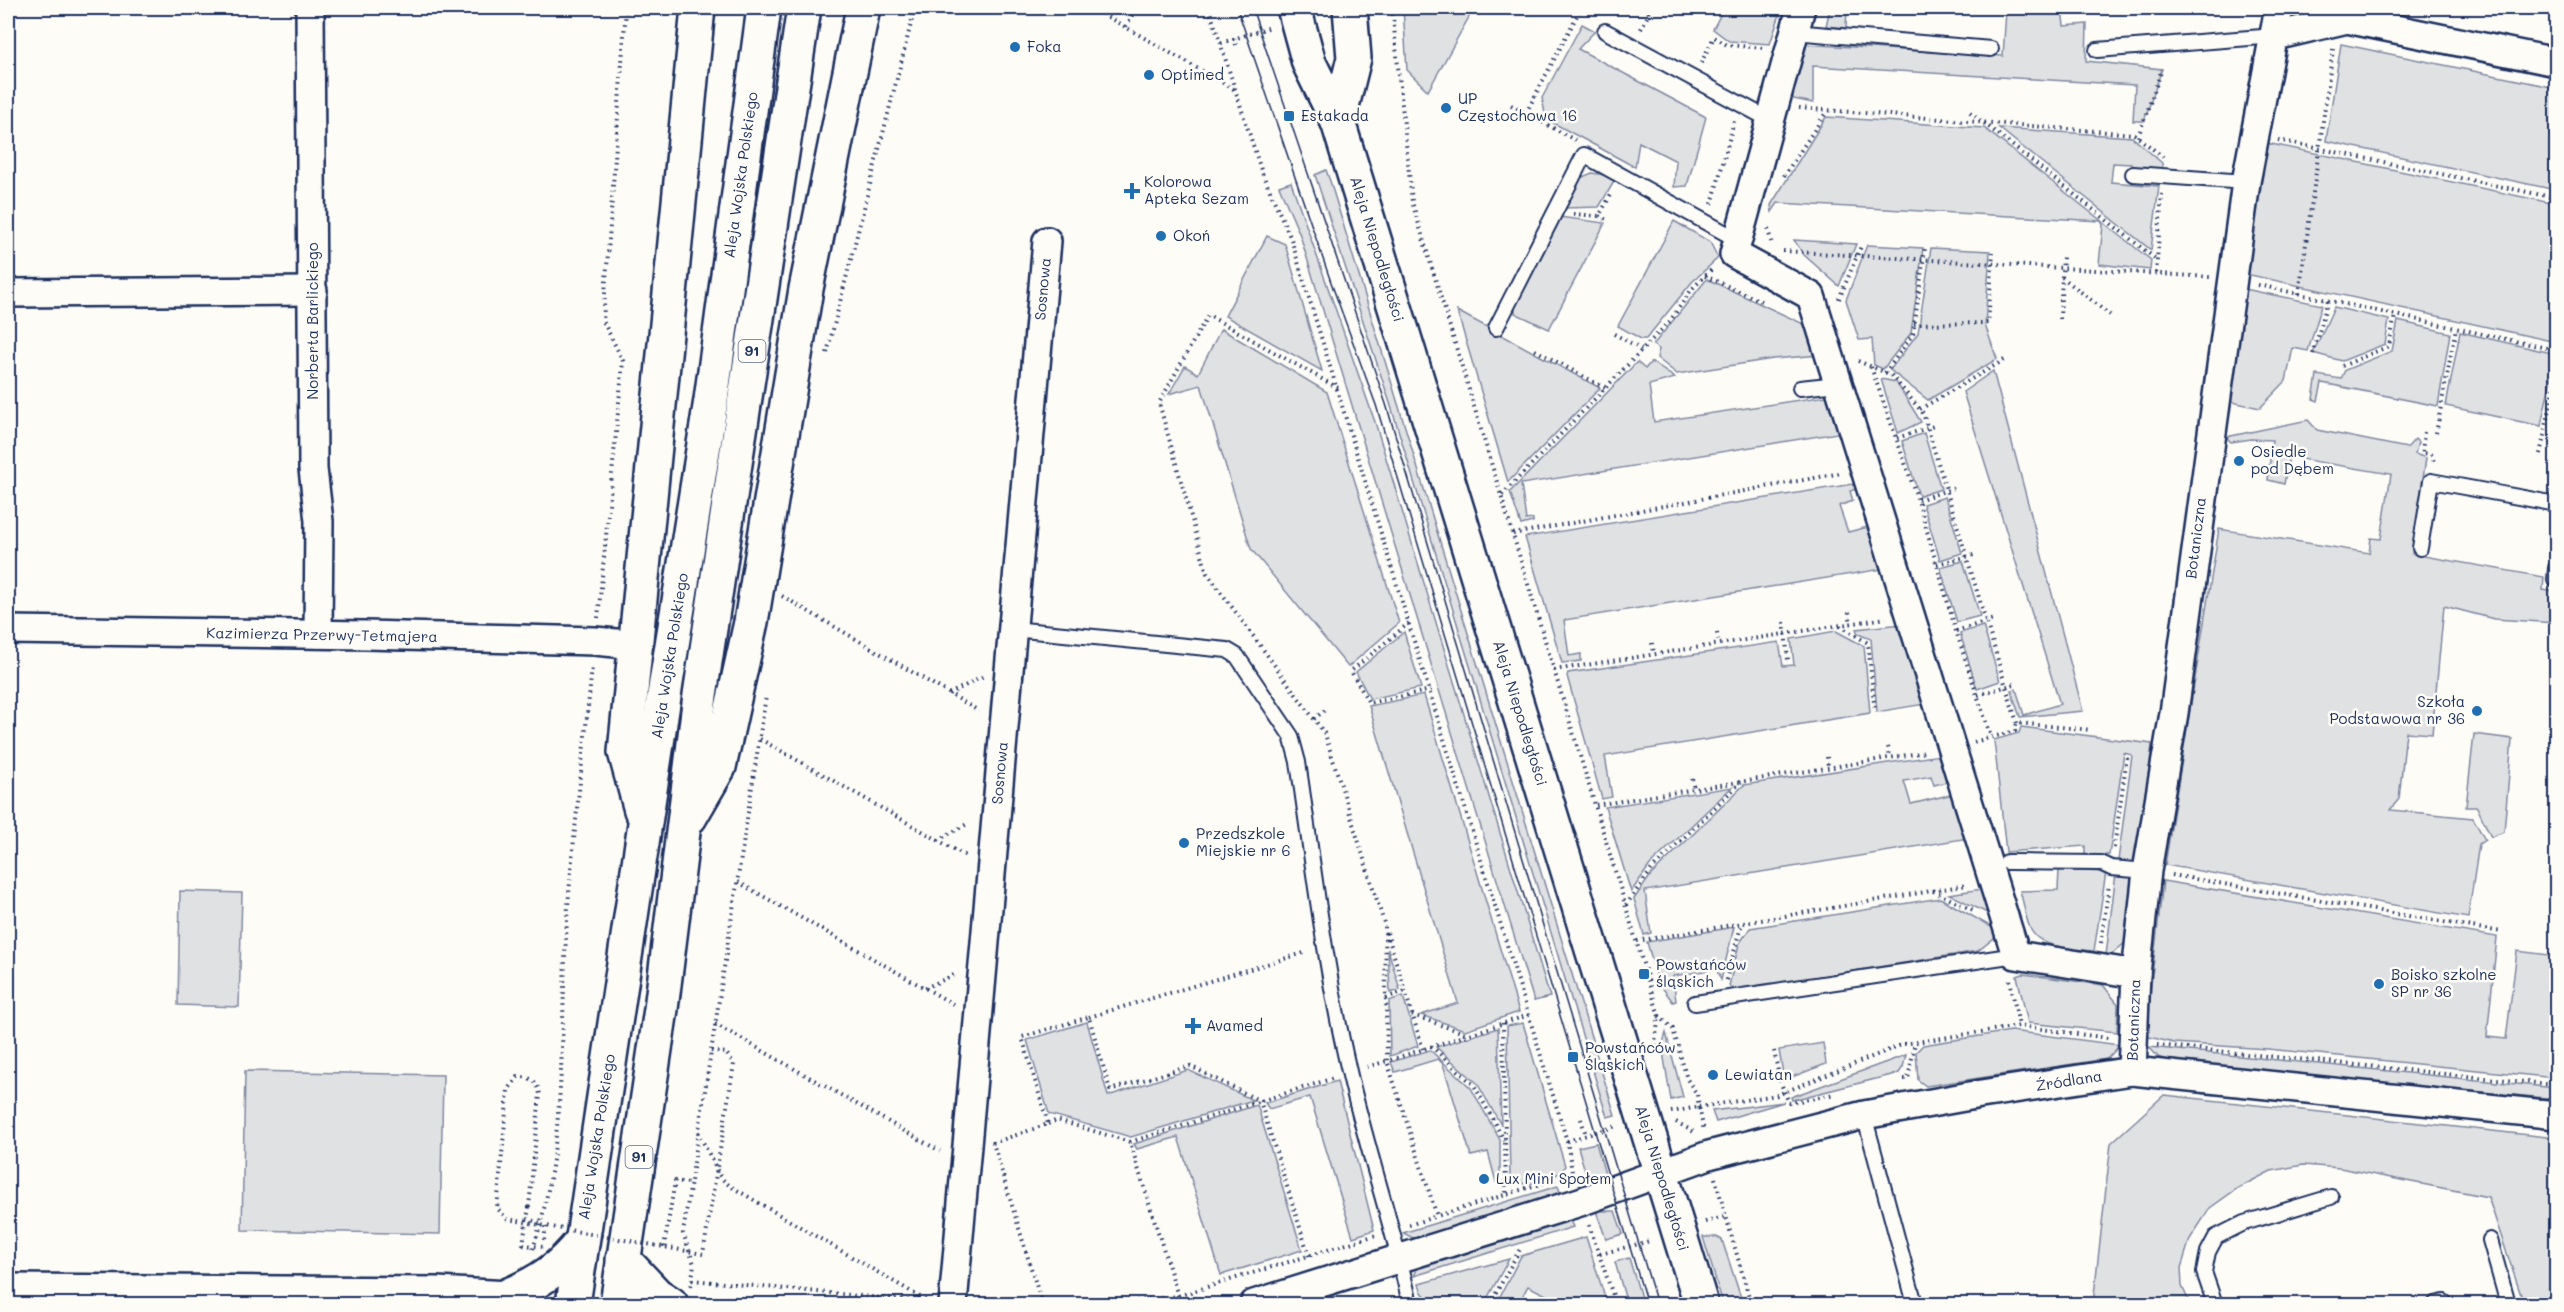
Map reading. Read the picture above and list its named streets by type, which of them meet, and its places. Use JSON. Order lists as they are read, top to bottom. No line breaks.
{"streets":{"main road":["Aleja Wojska Polskiego","Aleja Niepodległości","91"],"street":["Sosnowa","Norberta Barlickiego","Botaniczna","Kazimierza Przerwy-Tetmajera","Źródlana"]},"crossings":[["Aleja Niepodległości","Źródlana"],["Norberta Barlickiego","Kazimierza Przerwy-Tetmajera"],["Botaniczna","Źródlana"]],"places":{"other":["Foka","Optimed","UP Częstochowa 16","Okoń","Osiedle pod Dębem","Szkoła Podstawowa nr 36","Przedszkole Miejskie nr 6","Boisko szkolne SP nr 36","Lewiatan","Lux Mini Społem"],"transit":["Estakada","Powstańców śląskich","Powstańców Śląskich"],"health":["Kolorowa Apteka Sezam","Avamed"]}}
